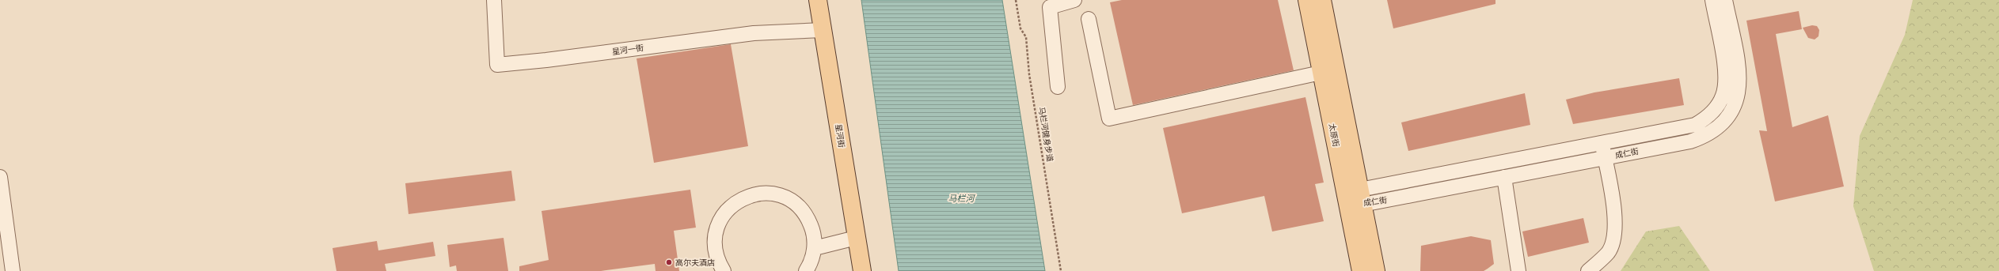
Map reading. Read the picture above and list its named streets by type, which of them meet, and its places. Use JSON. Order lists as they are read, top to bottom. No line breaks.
{"streets":{"main road":["太原街","星河街"],"street":["星河一街","成仁街"],"path":["马栏河健身步道"]},"crossings":[["星河一街","星河街"],["太原街","成仁街"]],"water":["马栏河"],"places":["高尔夫酒店"]}
